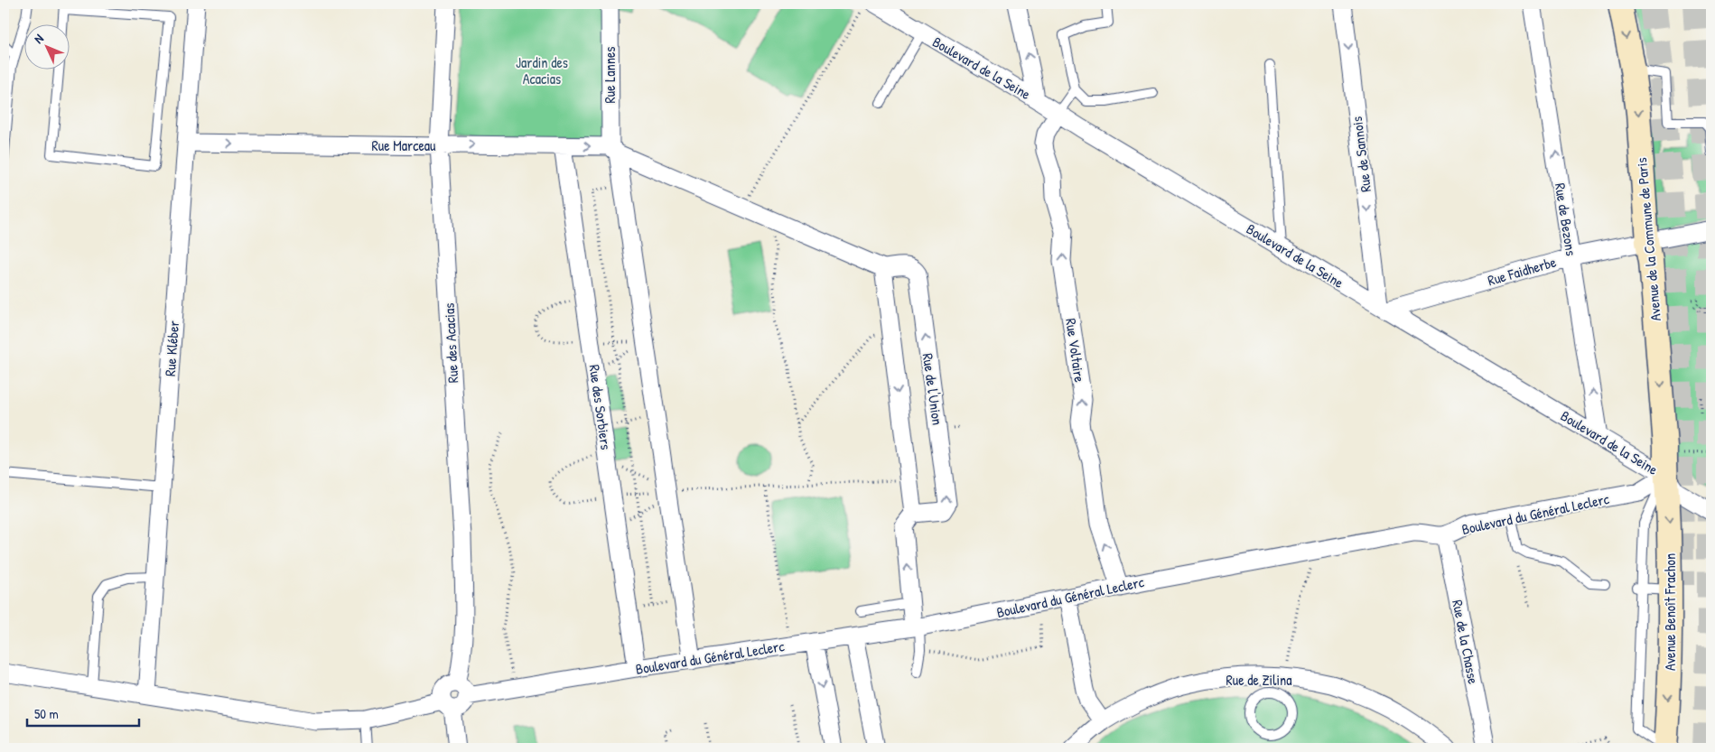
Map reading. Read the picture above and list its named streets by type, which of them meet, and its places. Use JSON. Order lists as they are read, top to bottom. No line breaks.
{"streets":{"main road":["Avenue de la Commune de Paris","Avenue Benoît Frachon"],"street":["Boulevard de la Seine","Rue Lannes","Rue Marceau","Rue de Sannois","Rue de Bezons","Rue Faidherbe","Rue des Acacias","Rue Kléber","Rue Voltaire","Rue de l'Union","Rue des Sorbiers","Boulevard du Général Leclerc","Rue de la Chasse","Rue de Zilina"]},"crossings":[["Boulevard de la Seine","Rue de Sannois"],["Boulevard de la Seine","Rue de Bezons"],["Boulevard de la Seine","Avenue de la Commune de Paris"],["Boulevard de la Seine","Rue Faidherbe"],["Boulevard de la Seine","Rue Voltaire"],["Boulevard de la Seine","Boulevard du Général Leclerc"],["Boulevard de la Seine","Avenue Benoît Frachon"],["Rue Lannes","Rue Marceau"],["Rue Lannes","Rue de l'Union"],["Rue Marceau","Rue des Acacias"],["Rue Marceau","Rue Kléber"],["Rue Marceau","Rue de l'Union"],["Rue Marceau","Rue des Sorbiers"],["Rue de Sannois","Rue Faidherbe"],["Rue de Bezons","Rue Faidherbe"],["Avenue de la Commune de Paris","Rue Faidherbe"],["Avenue de la Commune de Paris","Boulevard du Général Leclerc"],["Avenue de la Commune de Paris","Avenue Benoît Frachon"],["Rue des Acacias","Boulevard du Général Leclerc"],["Rue Voltaire","Boulevard du Général Leclerc"],["Rue des Sorbiers","Boulevard du Général Leclerc"],["Boulevard du Général Leclerc","Avenue Benoît Frachon"],["Boulevard du Général Leclerc","Rue de la Chasse"]],"one_way":["Rue Marceau","Rue de Sannois","Rue de Bezons","Avenue de la Commune de Paris","Rue Voltaire","Avenue Benoît Frachon"],"parks":["Jardin des Acacias"],"scale_bar":"50 m","north":"top left"}
